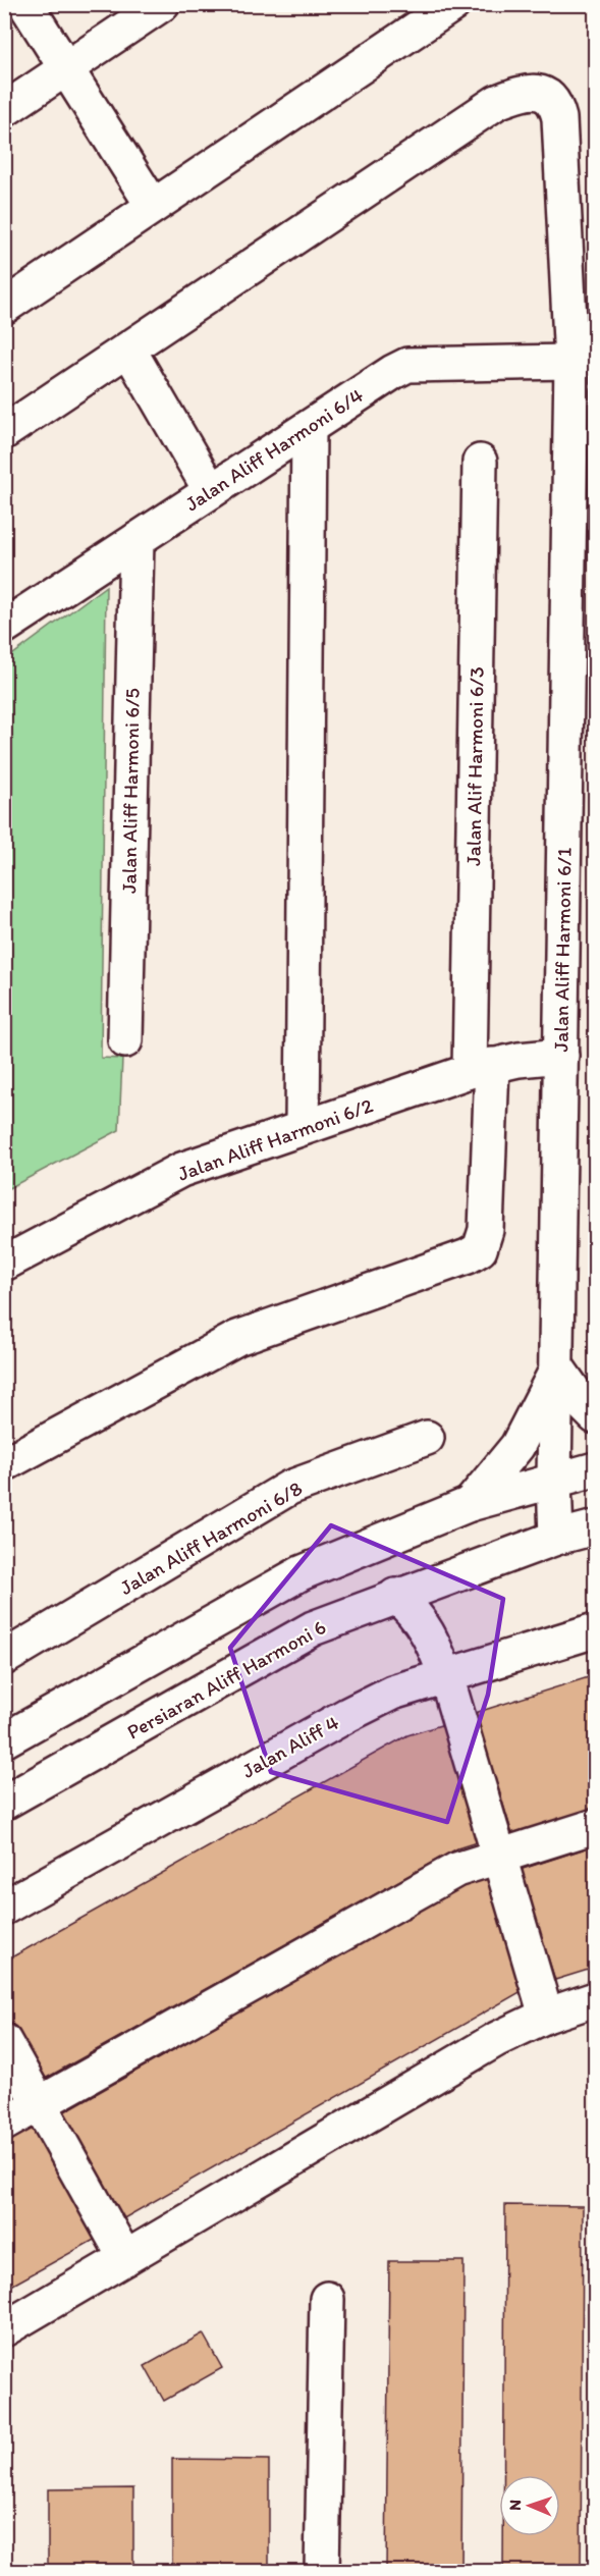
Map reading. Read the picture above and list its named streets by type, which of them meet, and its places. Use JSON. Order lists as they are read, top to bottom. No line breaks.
{"streets":{"street":["Jalan Aliff Harmoni 6/4","Jalan Alif Harmoni 6/3","Jalan Aliff Harmoni 6/5","Jalan Aliff Harmoni 6/1","Jalan Aliff Harmoni 6/2","Jalan Aliff Harmoni 6/8","Persiaran Aliff Harmoni 6","Jalan Aliff 4"]},"crossings":[["Jalan Aliff Harmoni 6/4","Jalan Aliff Harmoni 6/5"],["Jalan Aliff Harmoni 6/4","Jalan Aliff Harmoni 6/1"],["Jalan Alif Harmoni 6/3","Jalan Aliff Harmoni 6/2"],["Jalan Aliff Harmoni 6/1","Jalan Aliff Harmoni 6/2"],["Jalan Aliff Harmoni 6/1","Persiaran Aliff Harmoni 6"]],"north":"left"}
